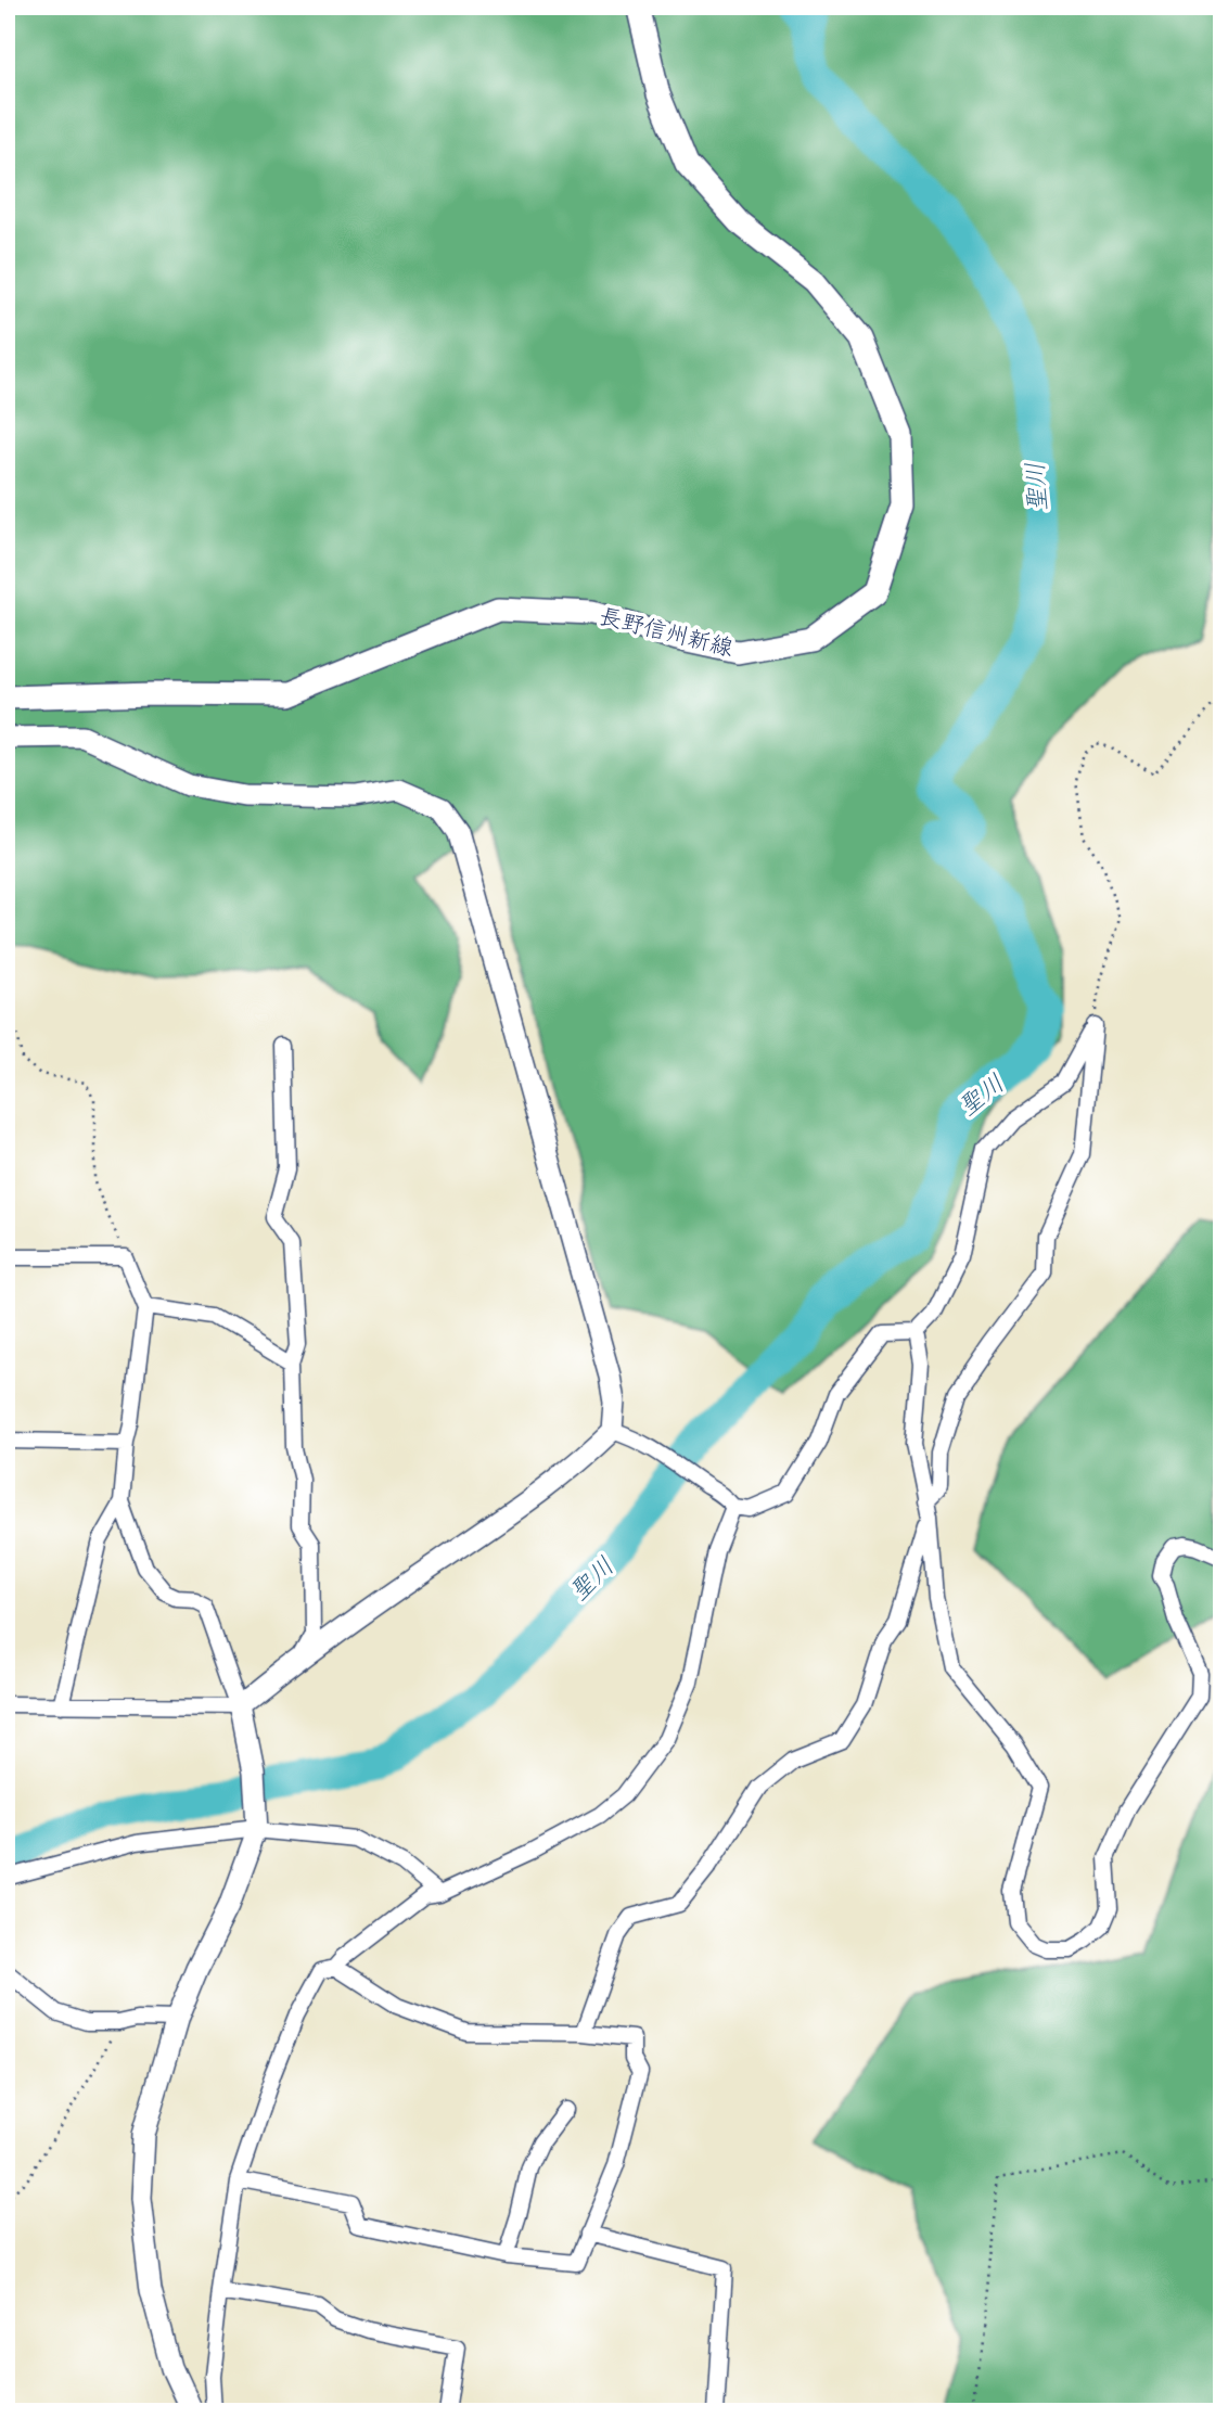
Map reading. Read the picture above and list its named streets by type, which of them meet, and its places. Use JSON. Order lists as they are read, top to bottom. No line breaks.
{"streets":{"main road":["長野信州新線"]},"water":["聖川"]}
